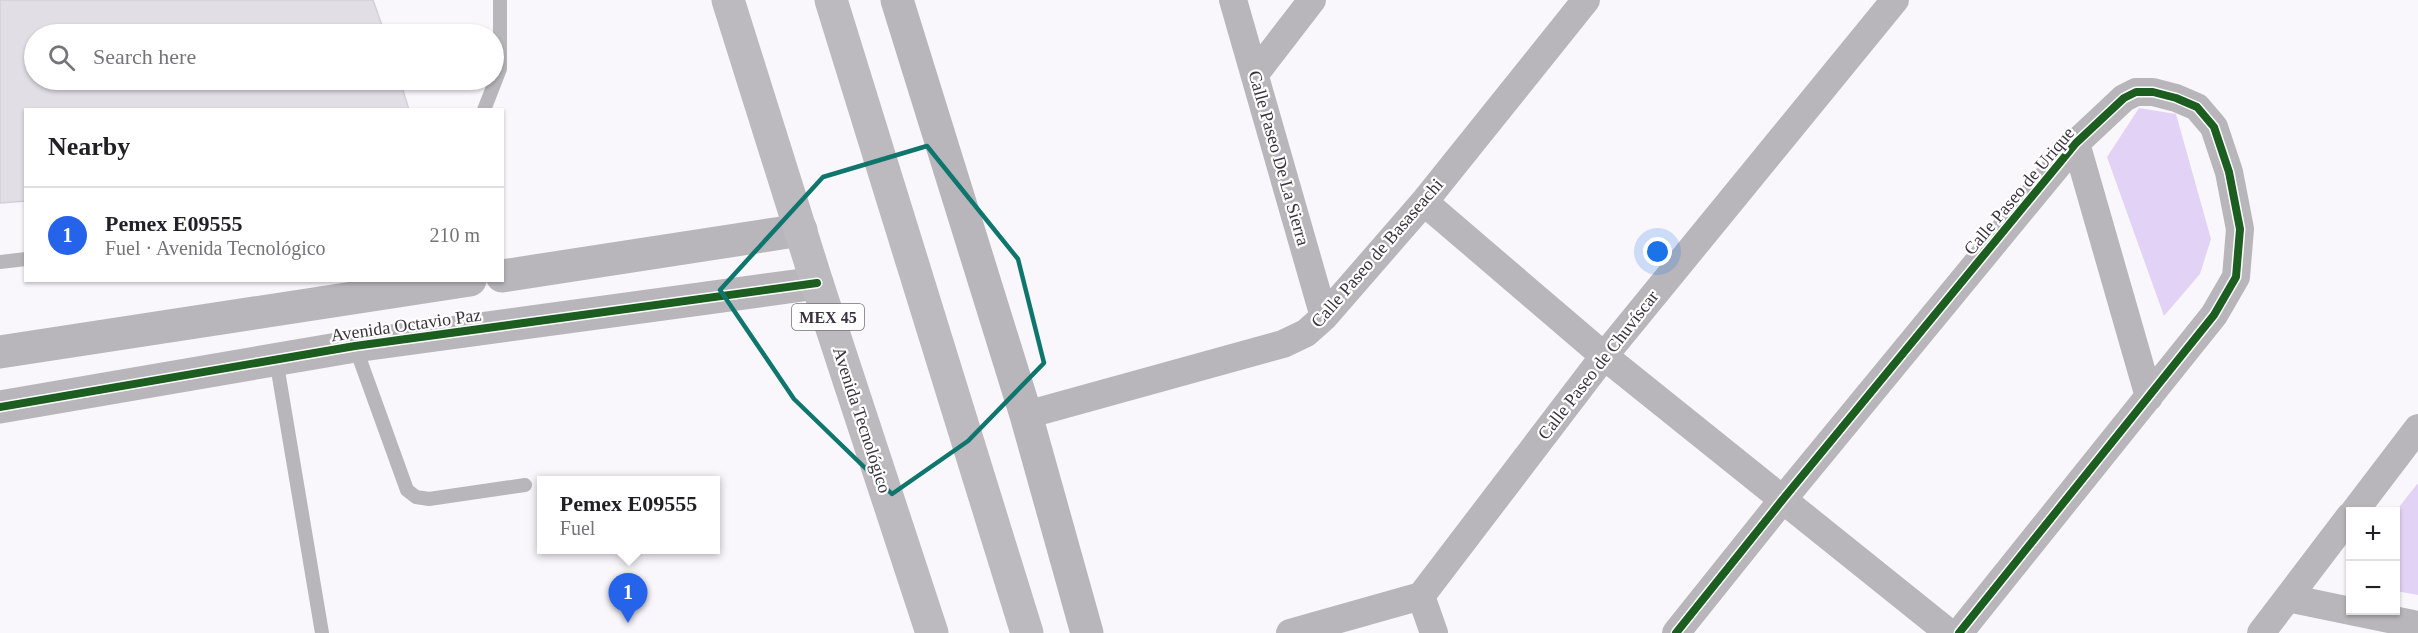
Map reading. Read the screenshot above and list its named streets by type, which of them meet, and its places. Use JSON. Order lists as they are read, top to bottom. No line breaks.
{"streets":{"main road":["MEX 45","Avenida Tecnológico"],"street":["Calle Paseo De La Sierra","Calle Paseo de Urique","Calle Paseo de Basaseachi","Avenida Octavio Paz","Calle Paseo de Chuvíscar"]},"crossings":[["Calle Paseo De La Sierra","Calle Paseo de Basaseachi"],["Avenida Octavio Paz","Avenida Tecnológico"]],"page":{"search":"Search here","heading":"Nearby","list":[{"mark":"1","name":"Pemex E09555","note":"Fuel · Avenida Tecnológico","value":"210 m"}],"popup":["Pemex E09555","Fuel"],"map_buttons":["+","−"],"pins":"1"}}
